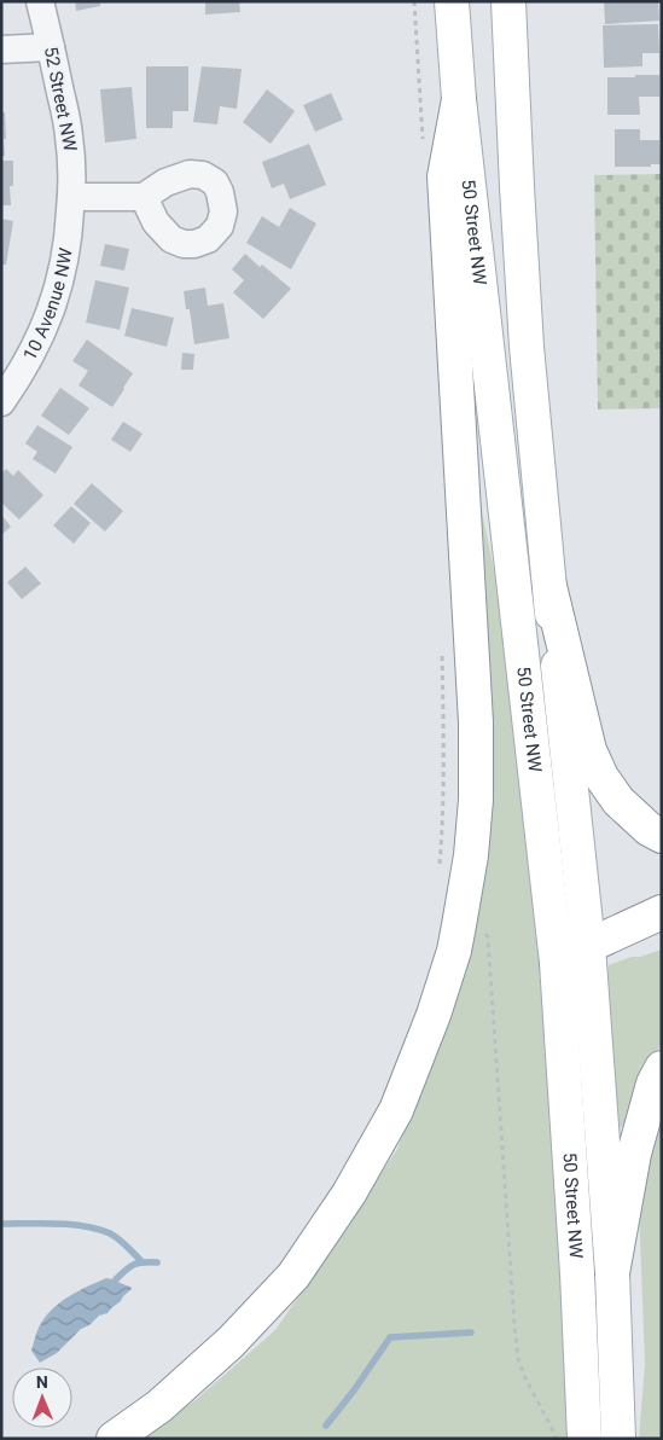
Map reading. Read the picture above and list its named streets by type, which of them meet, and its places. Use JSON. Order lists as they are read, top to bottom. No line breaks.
{"streets":{"main road":["50 Street NW"],"street":["52 Street NW","10 Avenue NW"]},"crossings":[["52 Street NW","10 Avenue NW"]],"north":"top"}
